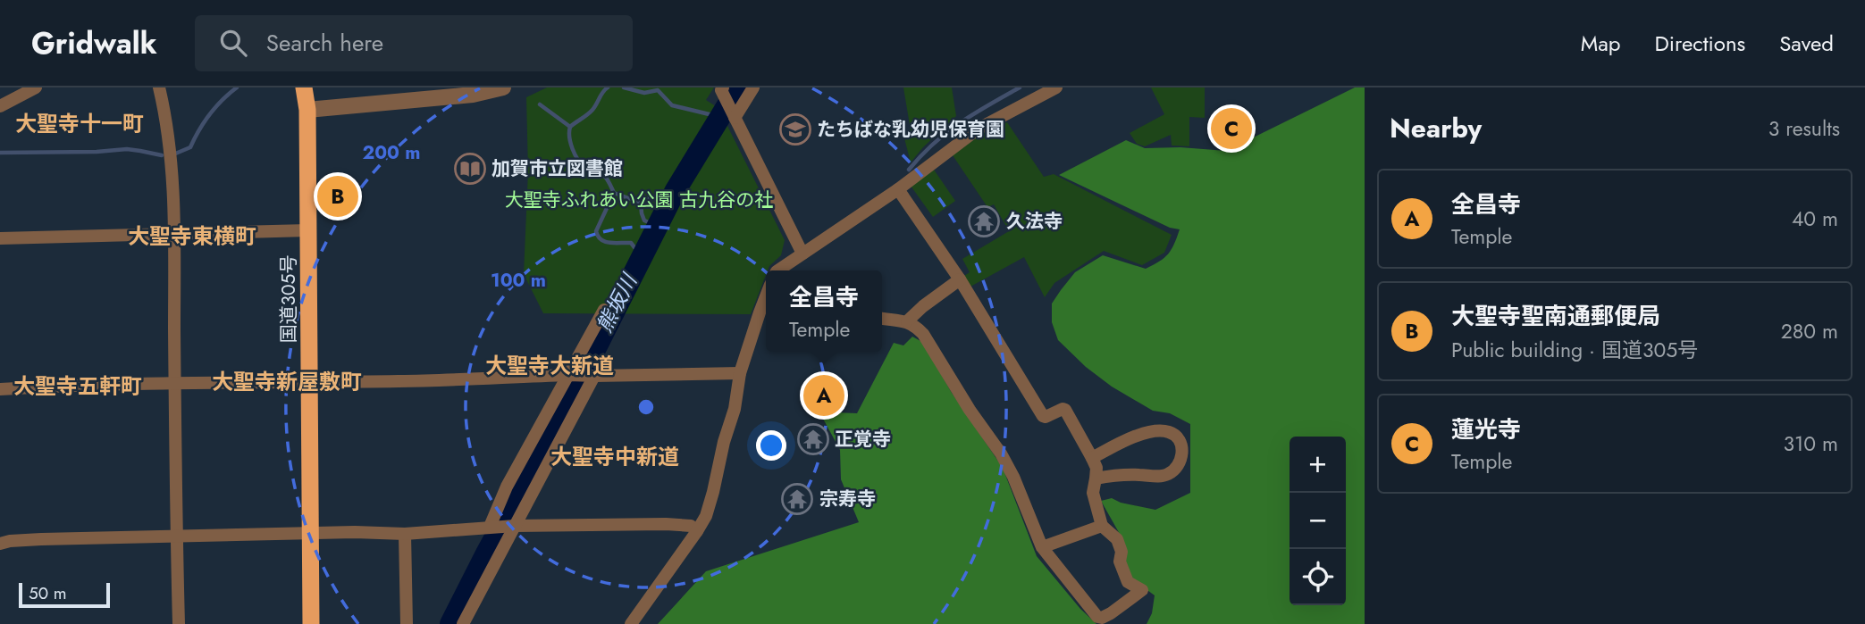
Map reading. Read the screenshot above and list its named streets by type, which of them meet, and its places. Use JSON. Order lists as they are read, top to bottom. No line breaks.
{"streets":{"highway":["国道305号"]},"districts":["大聖寺十一町","大聖寺東横町","大聖寺大新道","大聖寺新屋敷町","大聖寺五軒町","大聖寺中新道"],"water":["熊坂川"],"parks":["大聖寺ふれあい公園 古九谷の社"],"places":{"school or university":["たちばな乳幼児保育園"],"library":["加賀市立図書館"],"temple":["久法寺","正覚寺","宗寿寺"]},"scale_bar":"50 m","page":{"header":"Gridwalk","search":"Search here","nav":["Map","Directions","Saved"],"heading":["Nearby","3 results"],"pins":["C","B","A"],"list":[{"mark":"A","name":"全昌寺","note":"Temple","value":"40 m"},{"mark":"B","name":"大聖寺聖南通郵便局","note":"Public building · 国道305号","value":"280 m"},{"mark":"C","name":"蓮光寺","note":"Temple","value":"310 m"}],"popup":["全昌寺","Temple"],"map_buttons":["+","−"],"scale":"50 m"},"rings":["200 m","100 m"]}
